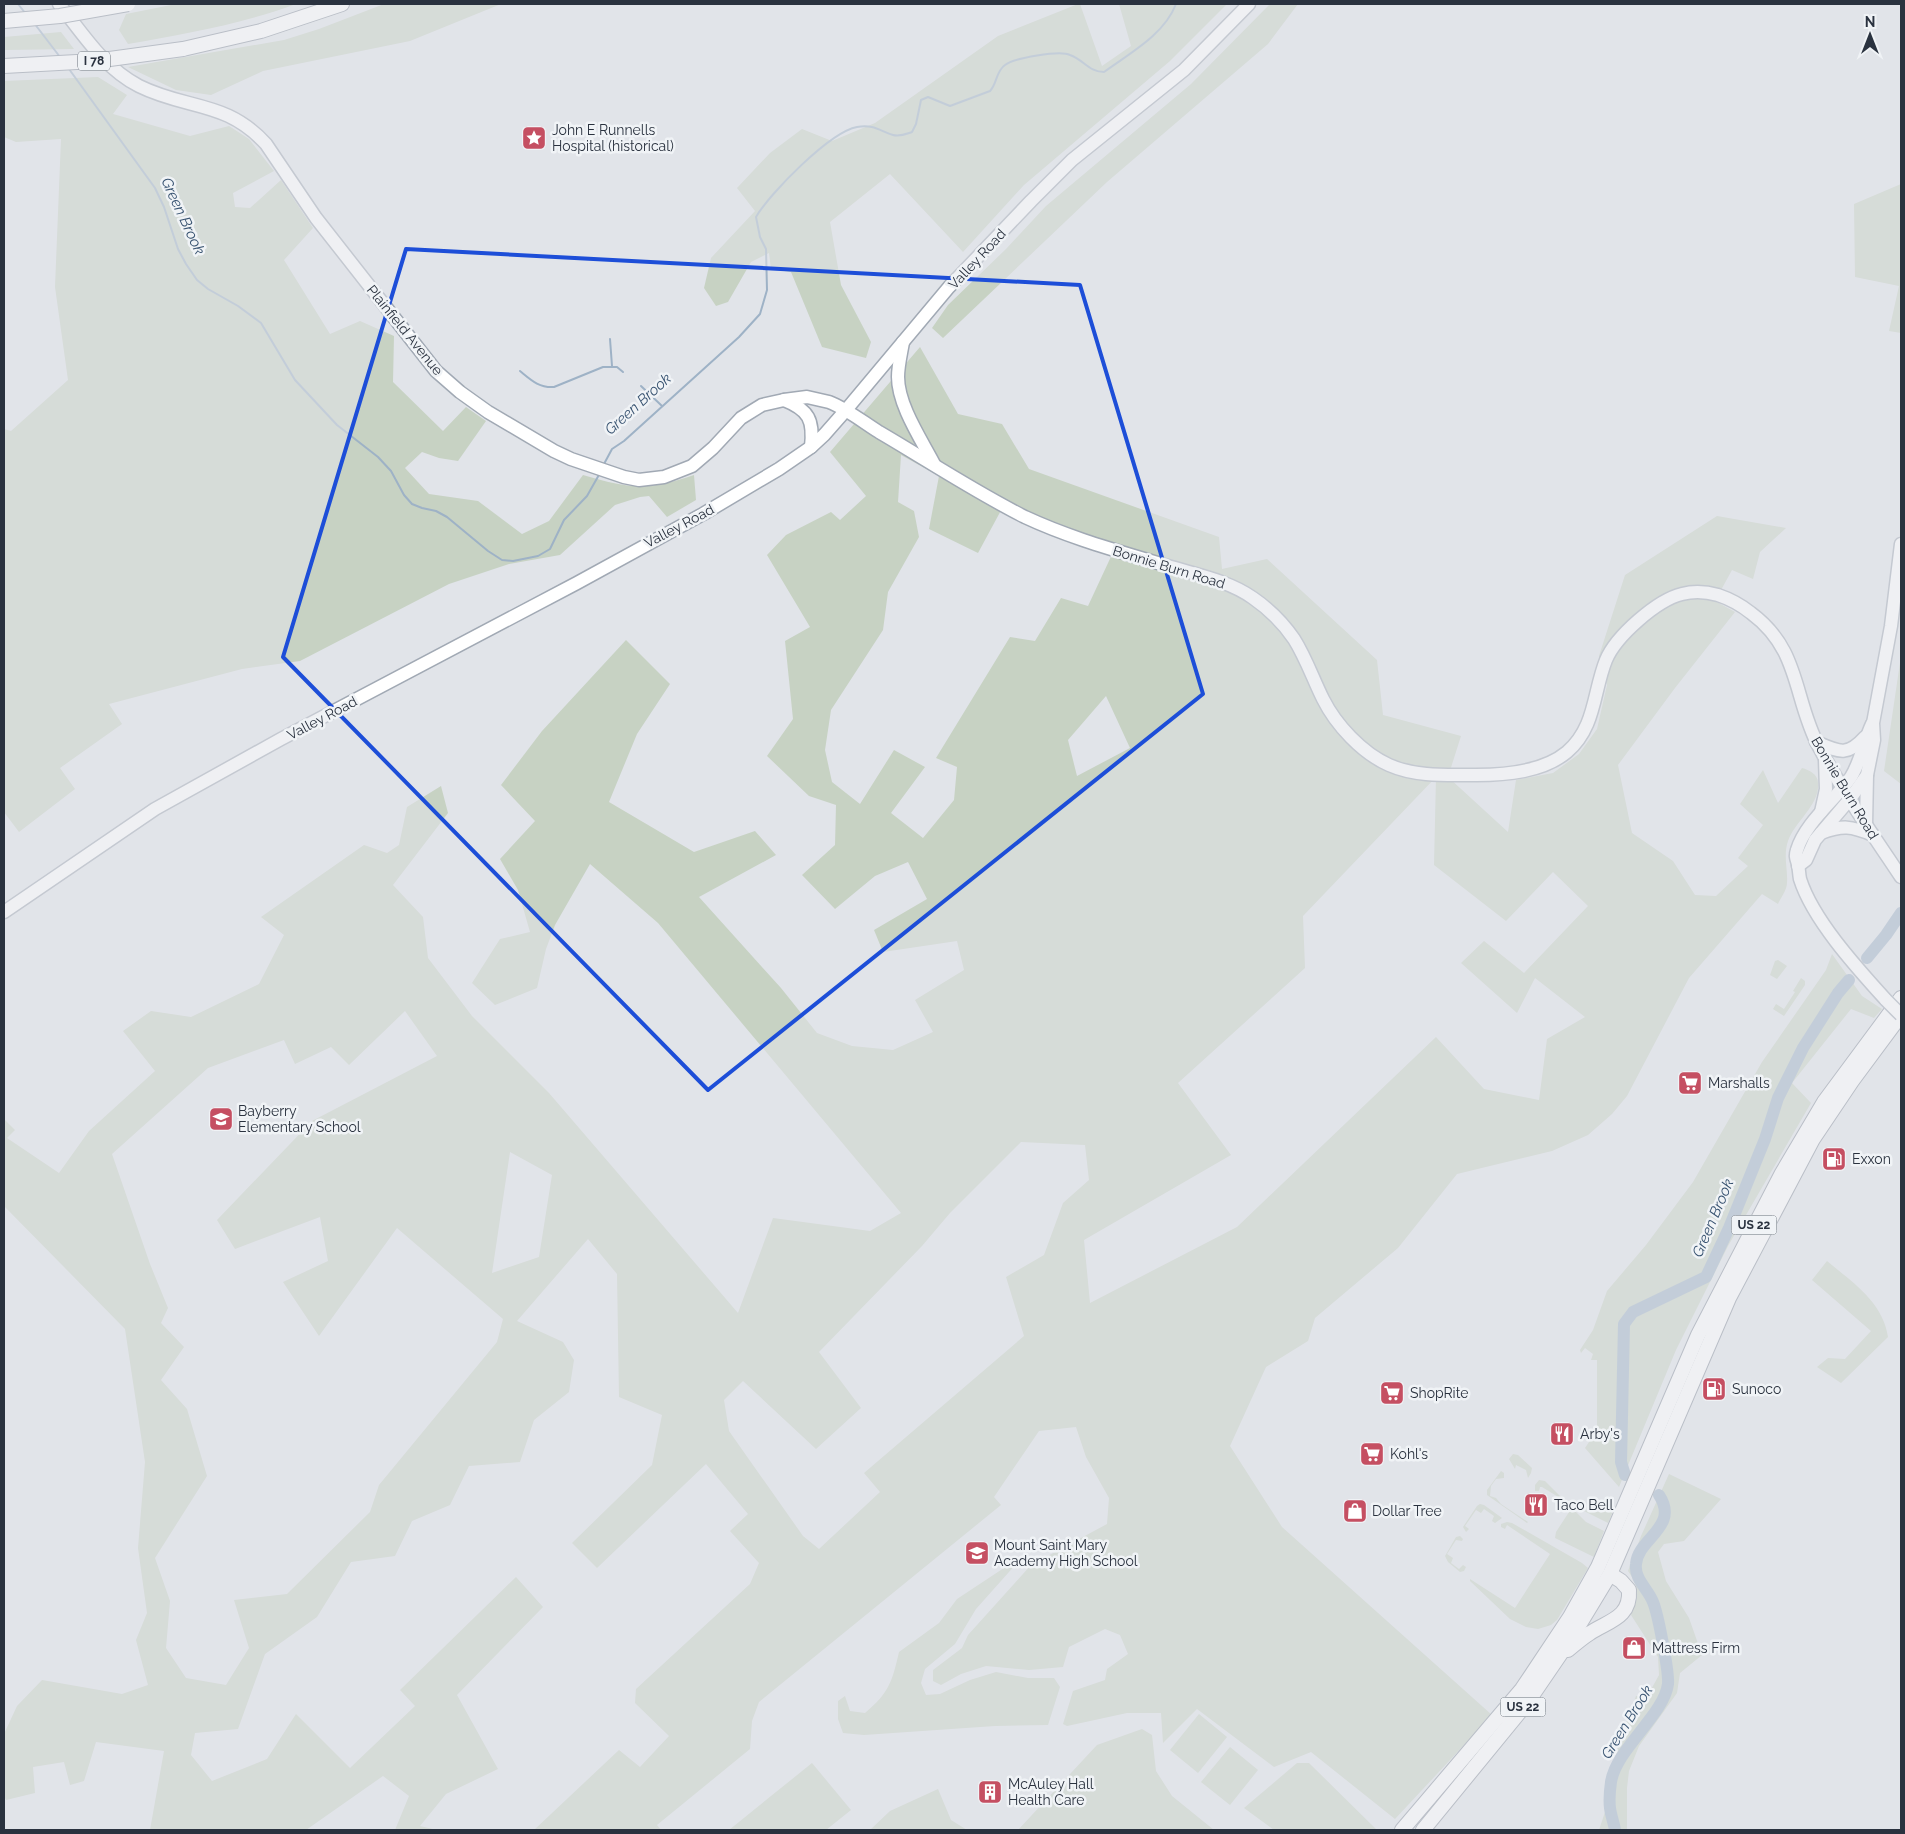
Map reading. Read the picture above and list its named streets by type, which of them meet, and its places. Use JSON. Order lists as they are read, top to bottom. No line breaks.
{"streets":{"highway":["I 78","US 22"],"main road":["Valley Road","Plainfield Avenue","Bonnie Burn Road"]},"crossings":[["Valley Road","Plainfield Avenue"],["Valley Road","Bonnie Burn Road"],["Plainfield Avenue","Bonnie Burn Road"]],"water":["Green Brook"],"places":{"place":["John E Runnells Hospital (historical)"],"supermarket":["Marshalls","ShopRite","Kohl's"],"school or university":["Bayberry Elementary School","Mount Saint Mary Academy High School"],"fuel station":["Exxon","Sunoco"],"restaurant":["Arby's","Taco Bell"],"shop":["Dollar Tree","Mattress Firm"],"building":["McAuley Hall Health Care"]},"north":"top"}
